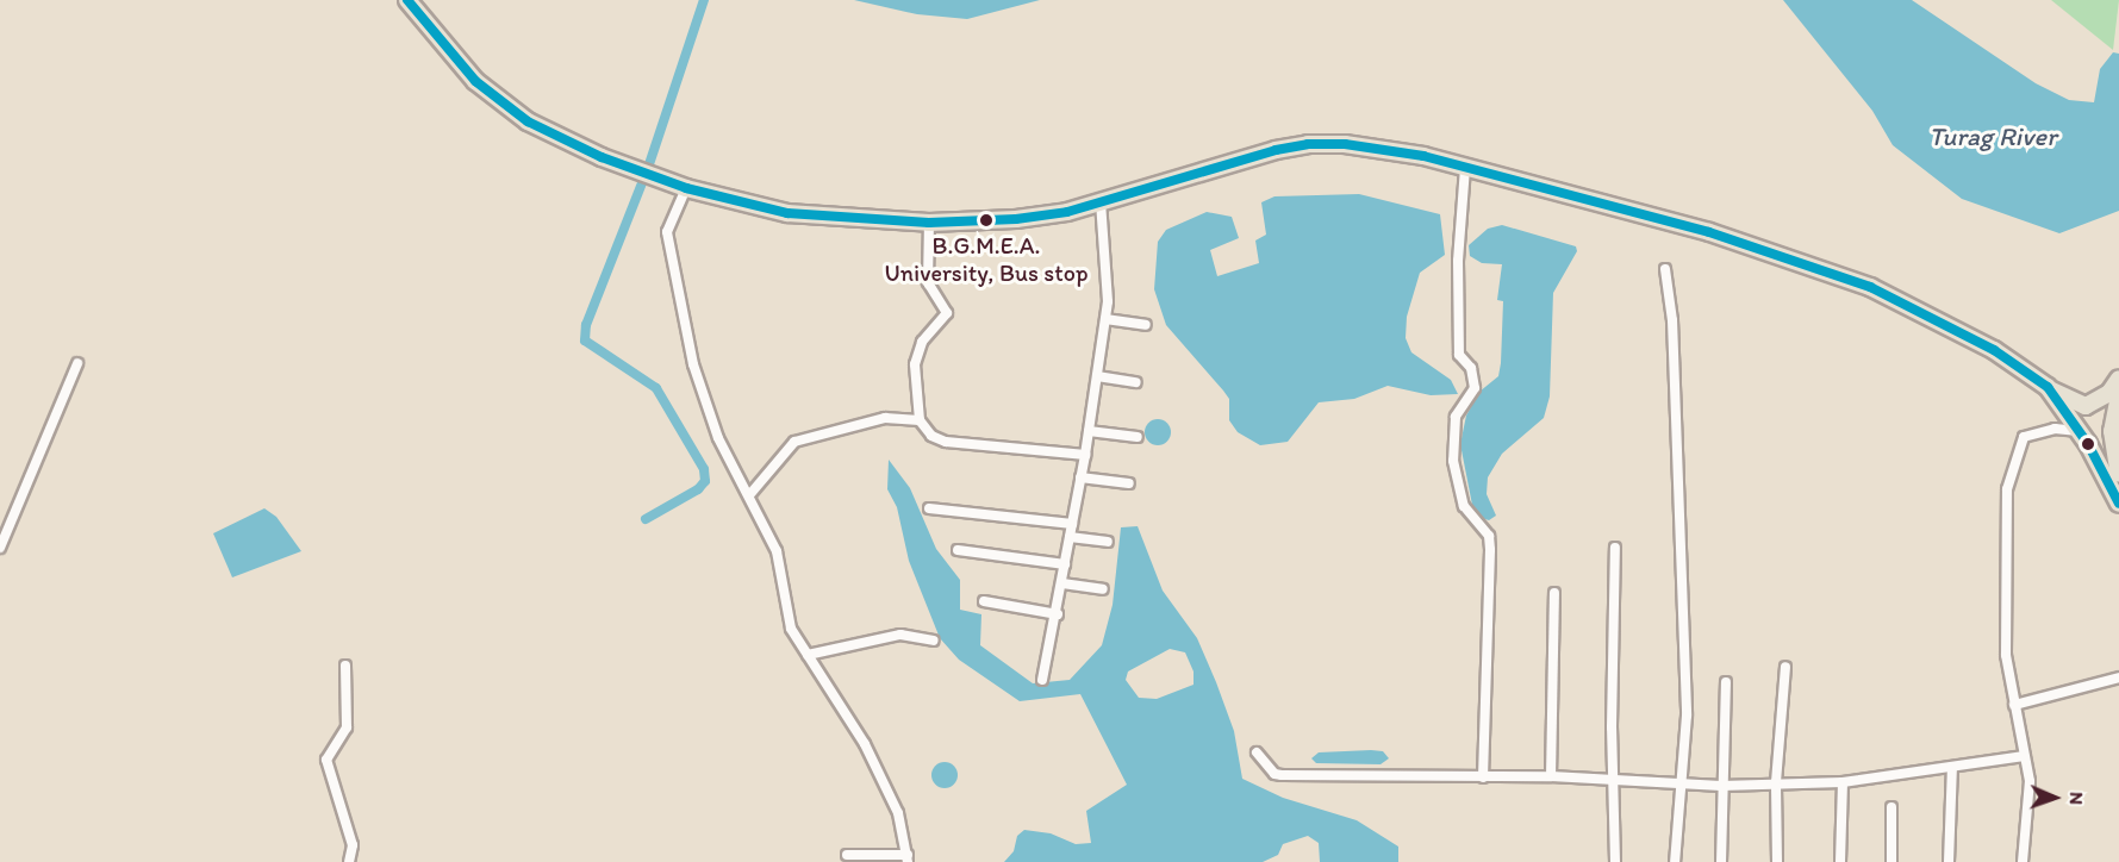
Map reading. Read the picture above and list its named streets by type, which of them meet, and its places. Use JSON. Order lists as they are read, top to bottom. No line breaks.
{"water":["Turag River"],"places":["B.G.M.E.A. University, Bus stop"],"north":"right"}
